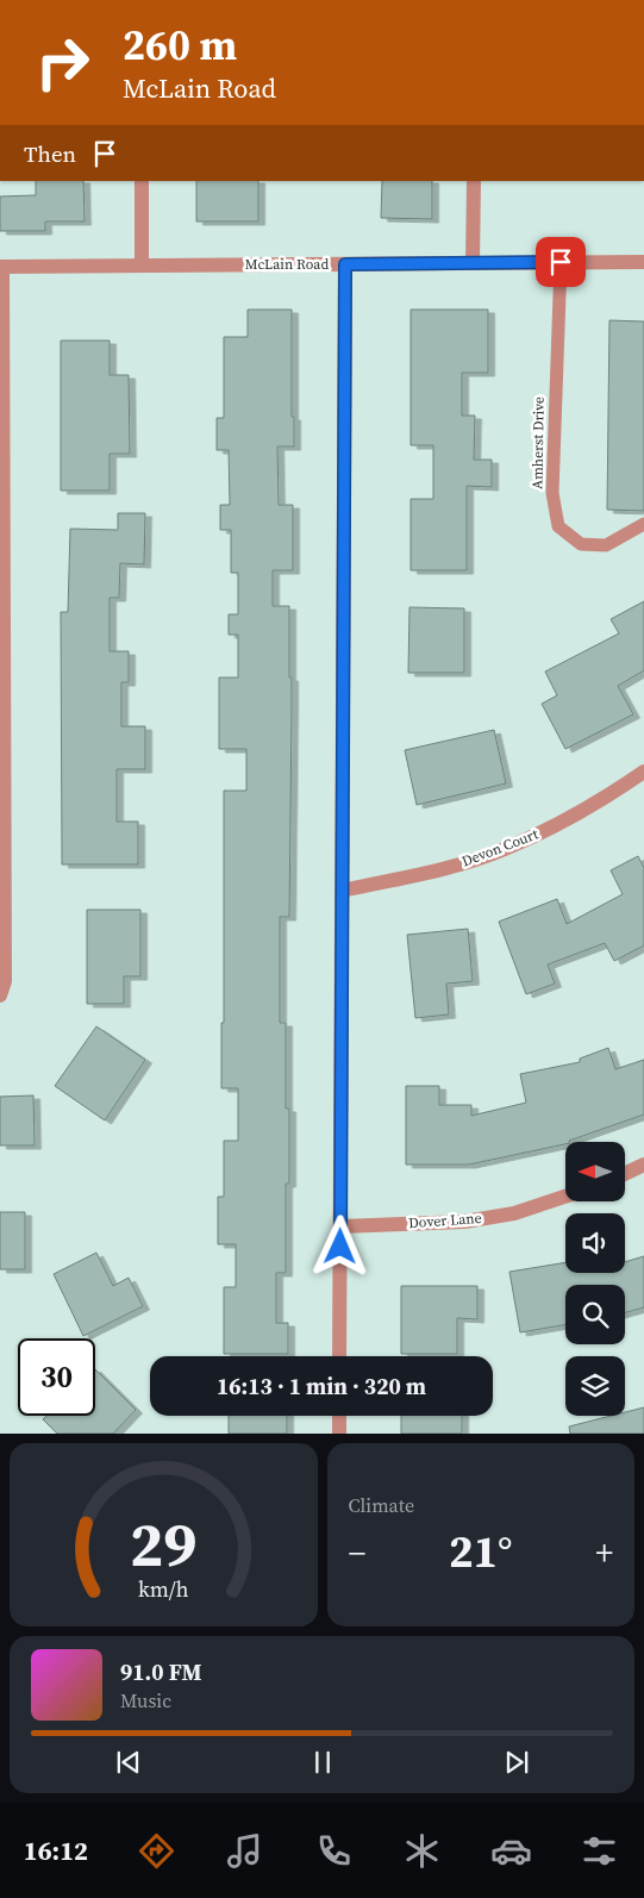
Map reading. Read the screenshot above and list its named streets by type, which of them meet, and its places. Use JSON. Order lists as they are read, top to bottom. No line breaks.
{"streets":{"street":["McLain Road","Devon Court","Dover Lane"],"lane":["Amherst Drive"]},"crossings":[["McLain Road","Amherst Drive"]],"north":"left","page":{"turn":["260 m","McLain Road"],"then":"Then","limit":"30","trip":"16:13 · 1 min · 320 m","tile":"Climate","heat":["−","21°","+"],"song":["91.0 FM","Music"],"tabs":"16:12","gauge":["29","km/h"]}}
